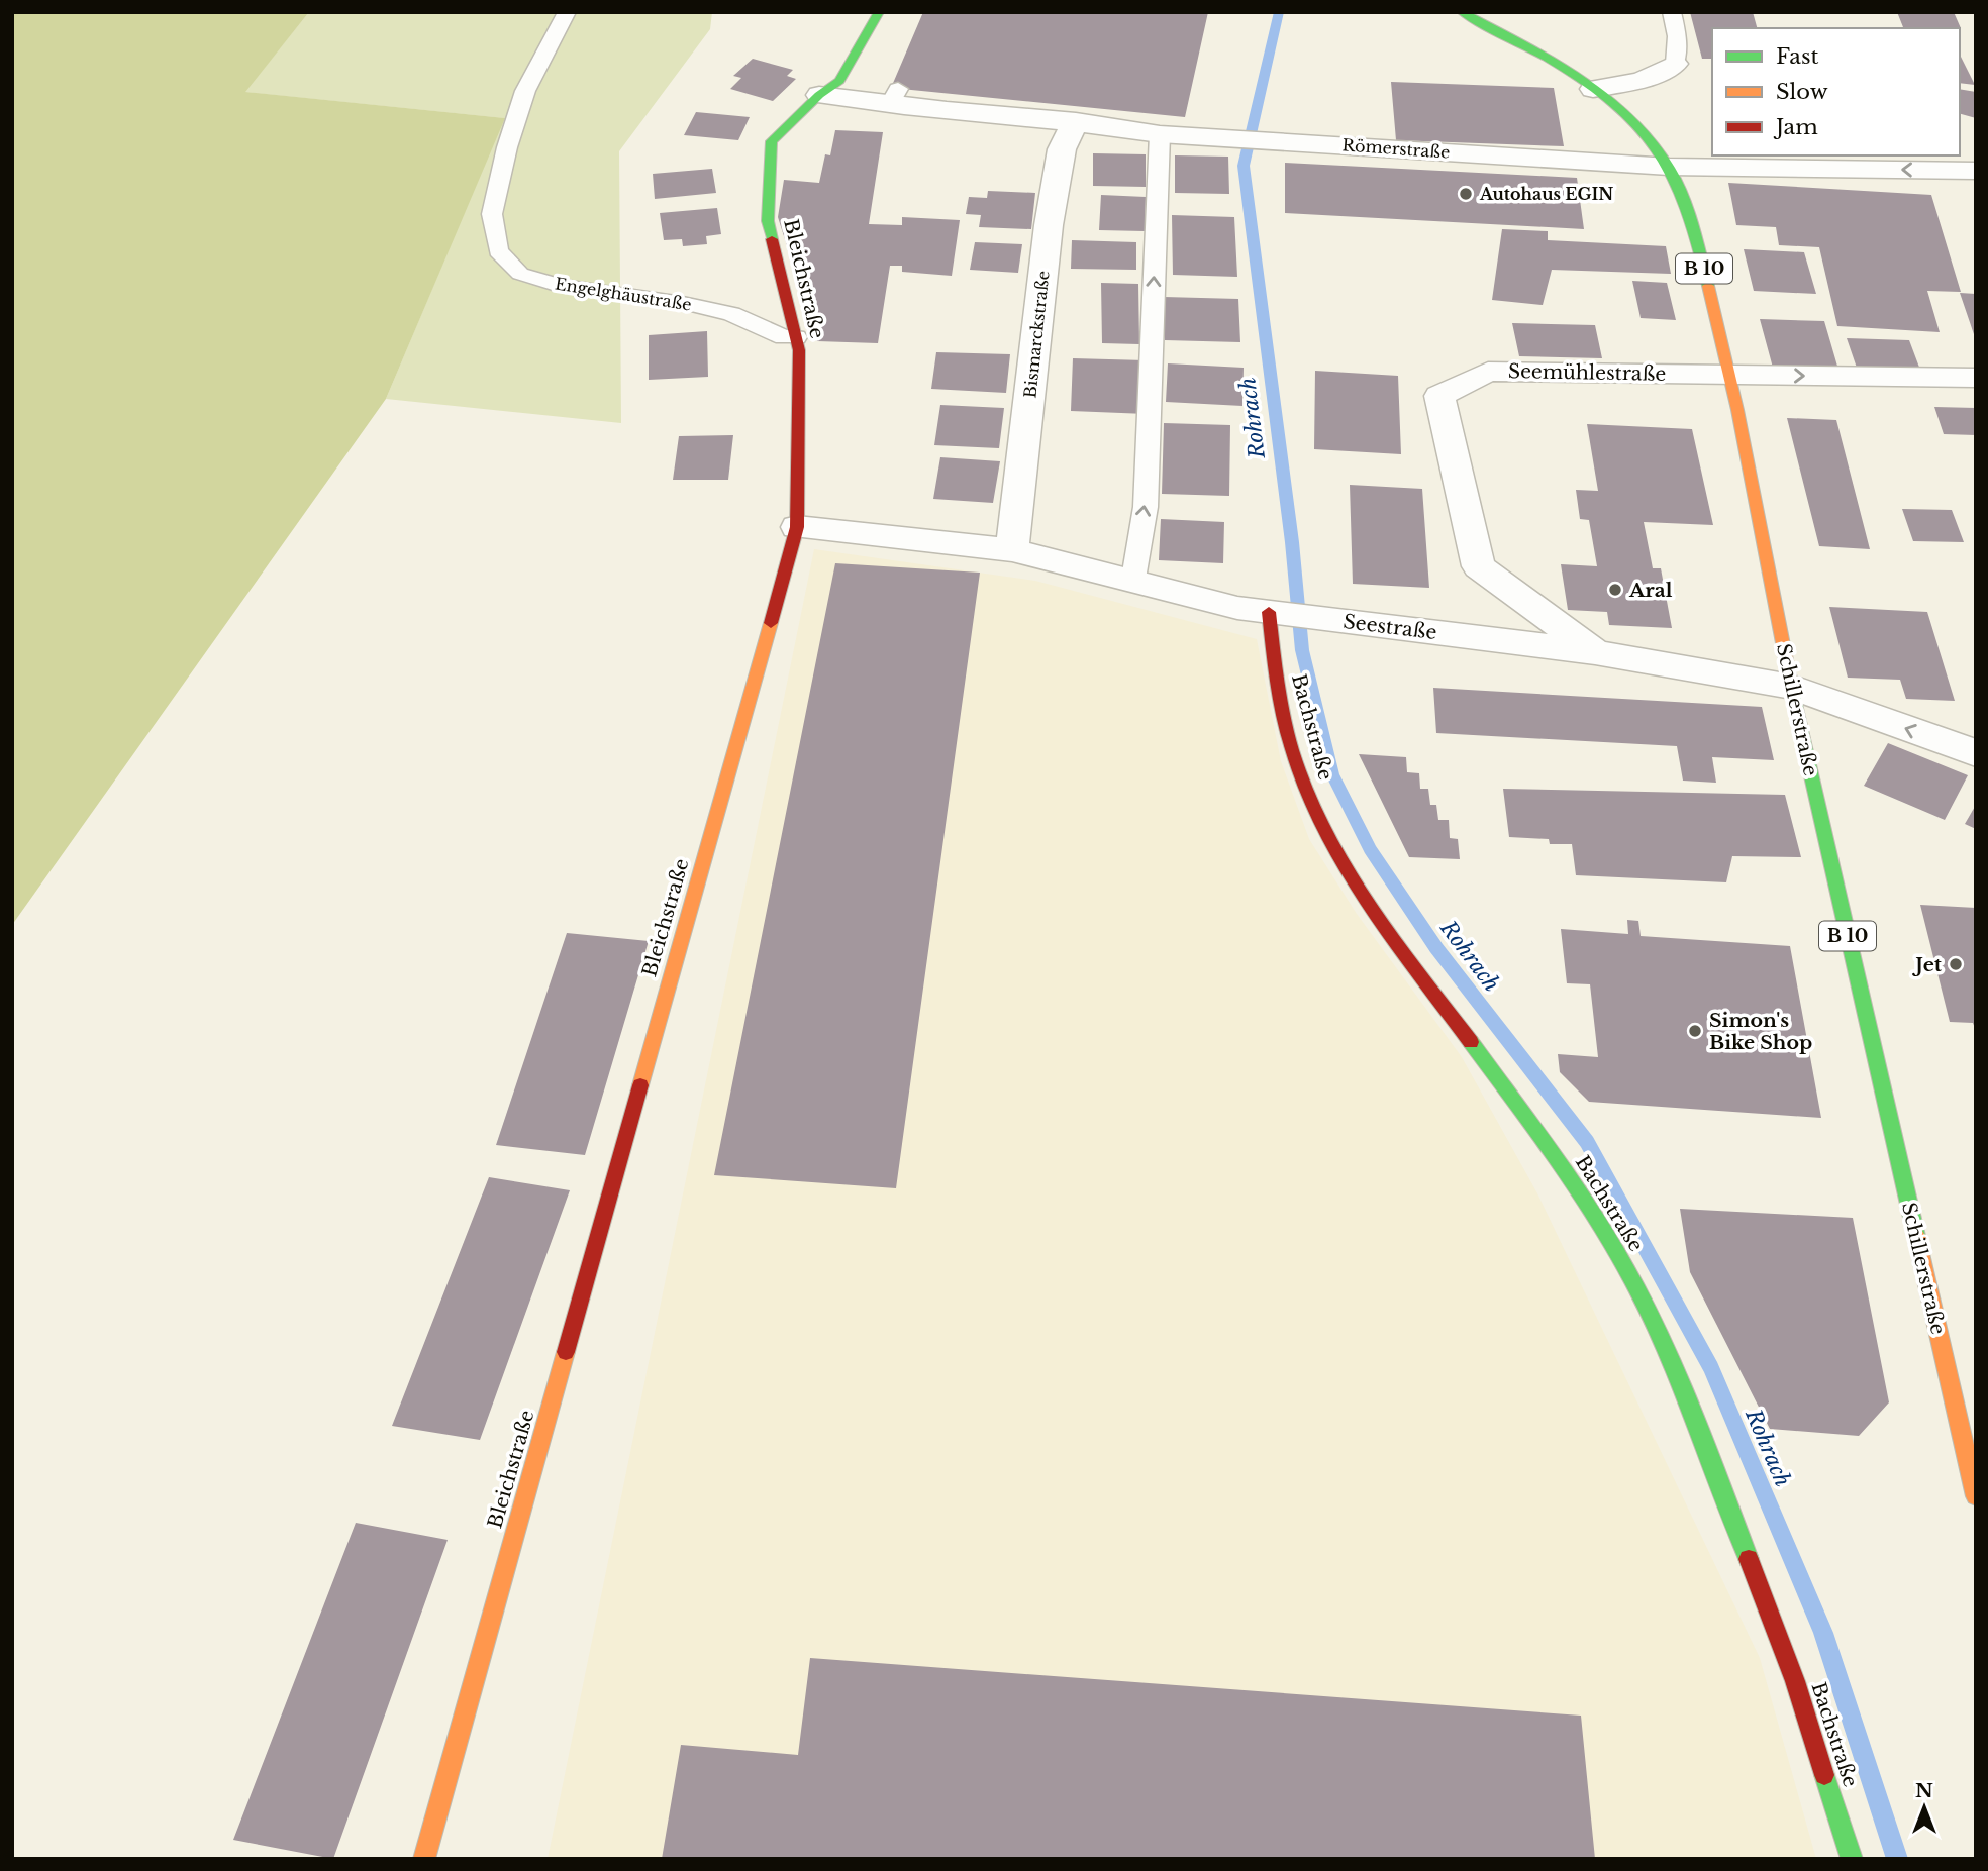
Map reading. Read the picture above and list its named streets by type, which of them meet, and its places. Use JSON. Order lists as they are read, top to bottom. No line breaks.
{"streets":{"street":["Römerstraße","B 10","Bleichstraße","Bismarckstraße","Seemühlestraße","Seestraße","Schillerstraße","Bachstraße"],"lane":["Engelghäustraße"]},"crossings":[["Römerstraße","Bleichstraße"],["Römerstraße","Bismarckstraße"],["Römerstraße","Schillerstraße"],["B 10","Schillerstraße"],["Bleichstraße","Engelghäustraße"],["Bleichstraße","Seestraße"],["Bismarckstraße","Seestraße"],["Seemühlestraße","Seestraße"],["Seemühlestraße","Schillerstraße"],["Seestraße","Schillerstraße"],["Seestraße","Bachstraße"]],"water":["Rohrach"],"places":["Autohaus EGIN","Aral","Jet","Simon's Bike Shop"],"legend":["Fast","Slow","Jam"],"north":"top"}
